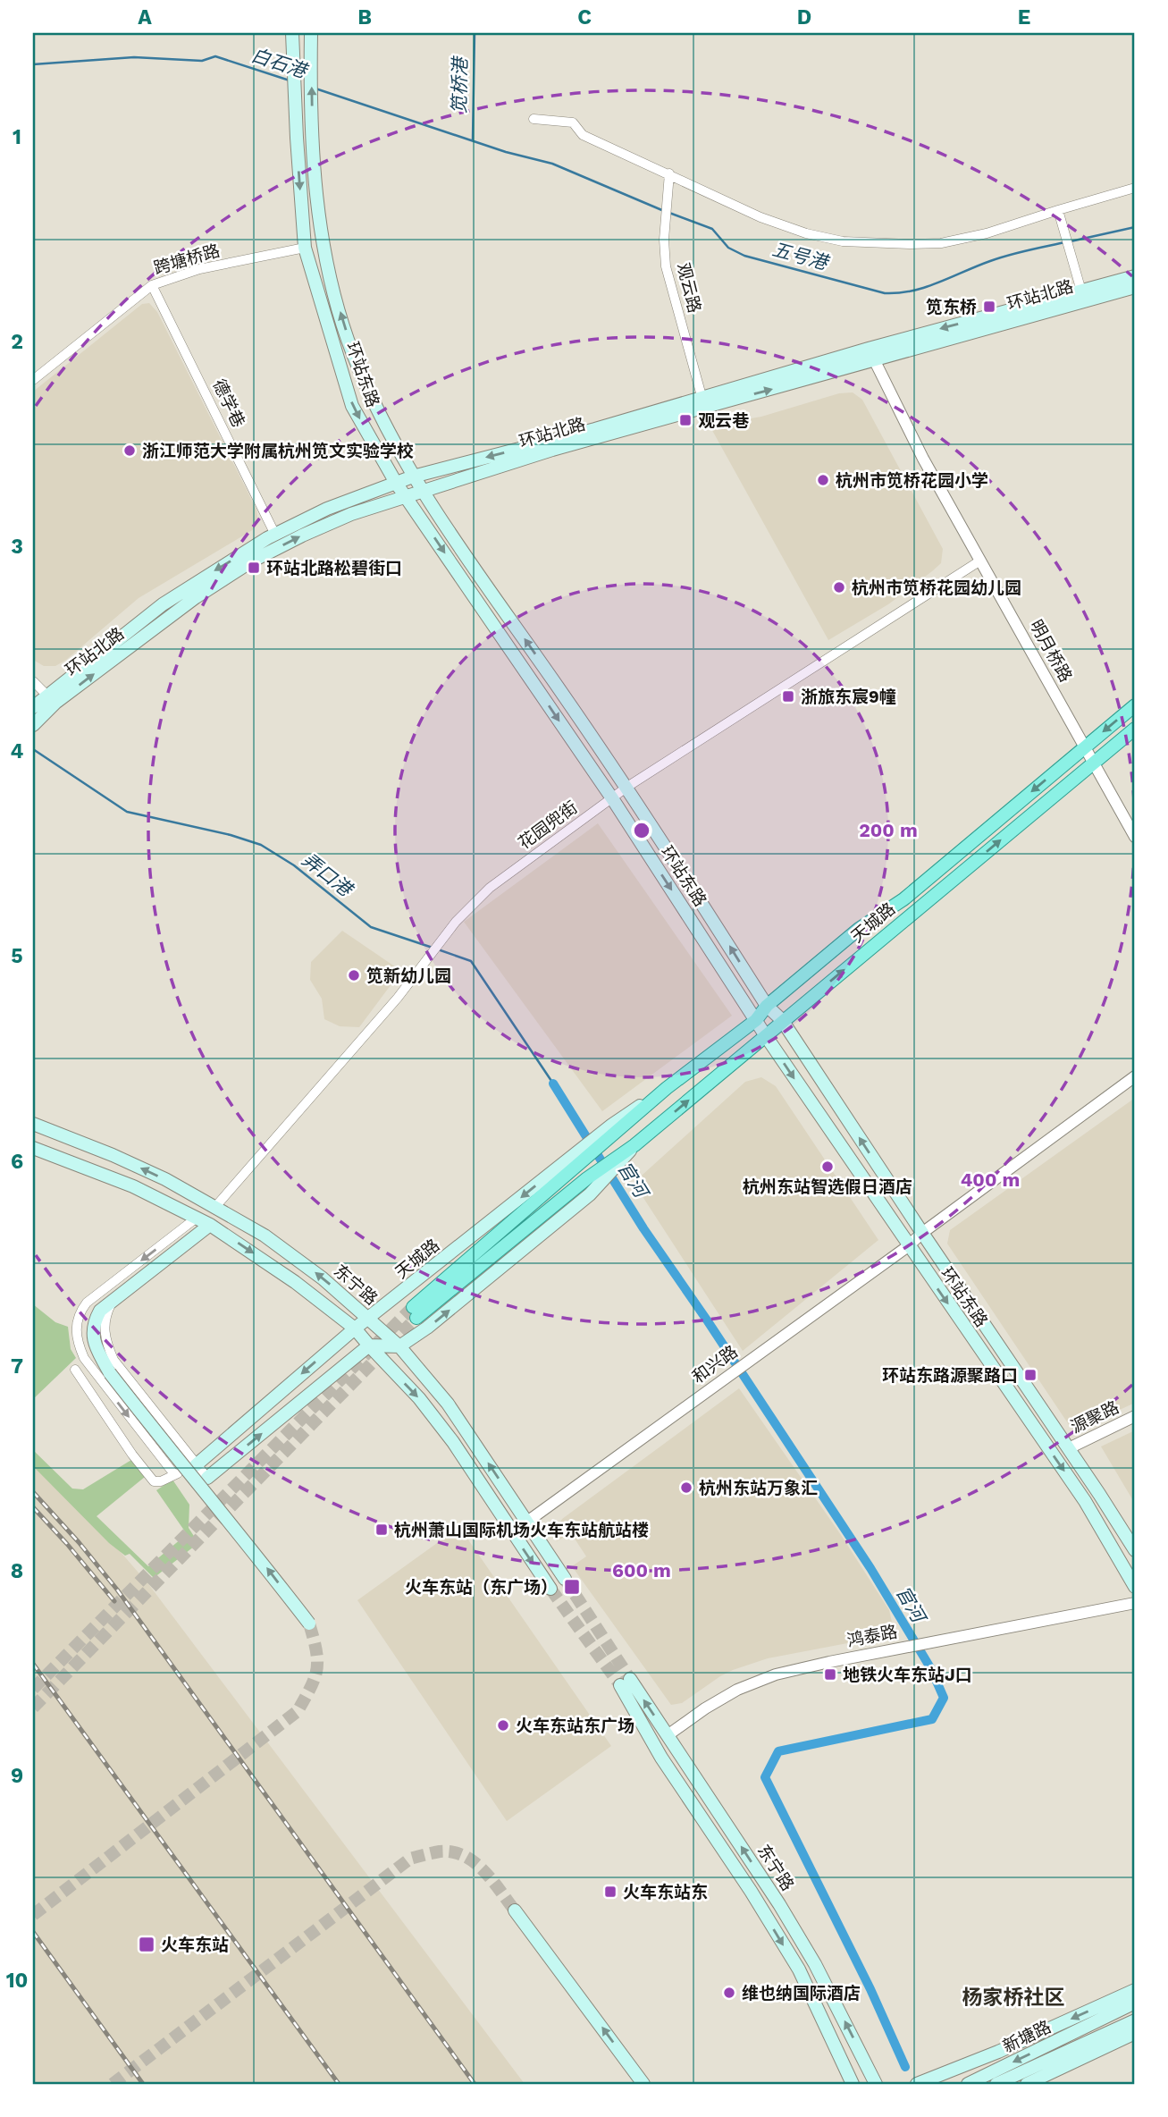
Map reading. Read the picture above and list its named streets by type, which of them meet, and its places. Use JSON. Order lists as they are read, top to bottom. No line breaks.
{"streets":{"main road":["环站北路","环站东路","天城路","东宁路","新塘路"],"street":["跨塘桥路","观云路","德学巷","明月桥路","花园兜街","和兴路","源聚路","鸿泰路"]},"crossings":[["跨塘桥路","环站东路"],["跨塘桥路","德学巷"],["观云路","环站北路"],["环站北路","环站东路"],["环站北路","德学巷"],["环站北路","明月桥路"],["环站东路","花园兜街"],["环站东路","天城路"],["环站东路","和兴路"],["环站东路","源聚路"],["明月桥路","花园兜街"],["明月桥路","天城路"],["花园兜街","东宁路"],["天城路","东宁路"],["东宁路","和兴路"],["东宁路","鸿泰路"]],"districts":["杨家桥社区"],"water":["白石港","笕桥港","五号港","弄口港","官河"],"places":{"transit":["笕东桥","观云巷","环站北路松碧街口","浙旅东宸9幢","环站东路源聚路口","杭州萧山国际机场火车东站航站楼","火车东站（东广场）","地铁火车东站J口","火车东站东","火车东站"],"other":["浙江师范大学附属杭州笕文实验学校","杭州市笕桥花园小学","杭州市笕桥花园幼儿园","笕新幼儿园","杭州东站智选假日酒店","杭州东站万象汇","火车东站东广场","维也纳国际酒店"]},"grid":{"columns":["A","B","C","D","E"],"rows":["1","2","3","4","5","6","7","8","9","10"]},"rings":["200 m","400 m","600 m"]}
